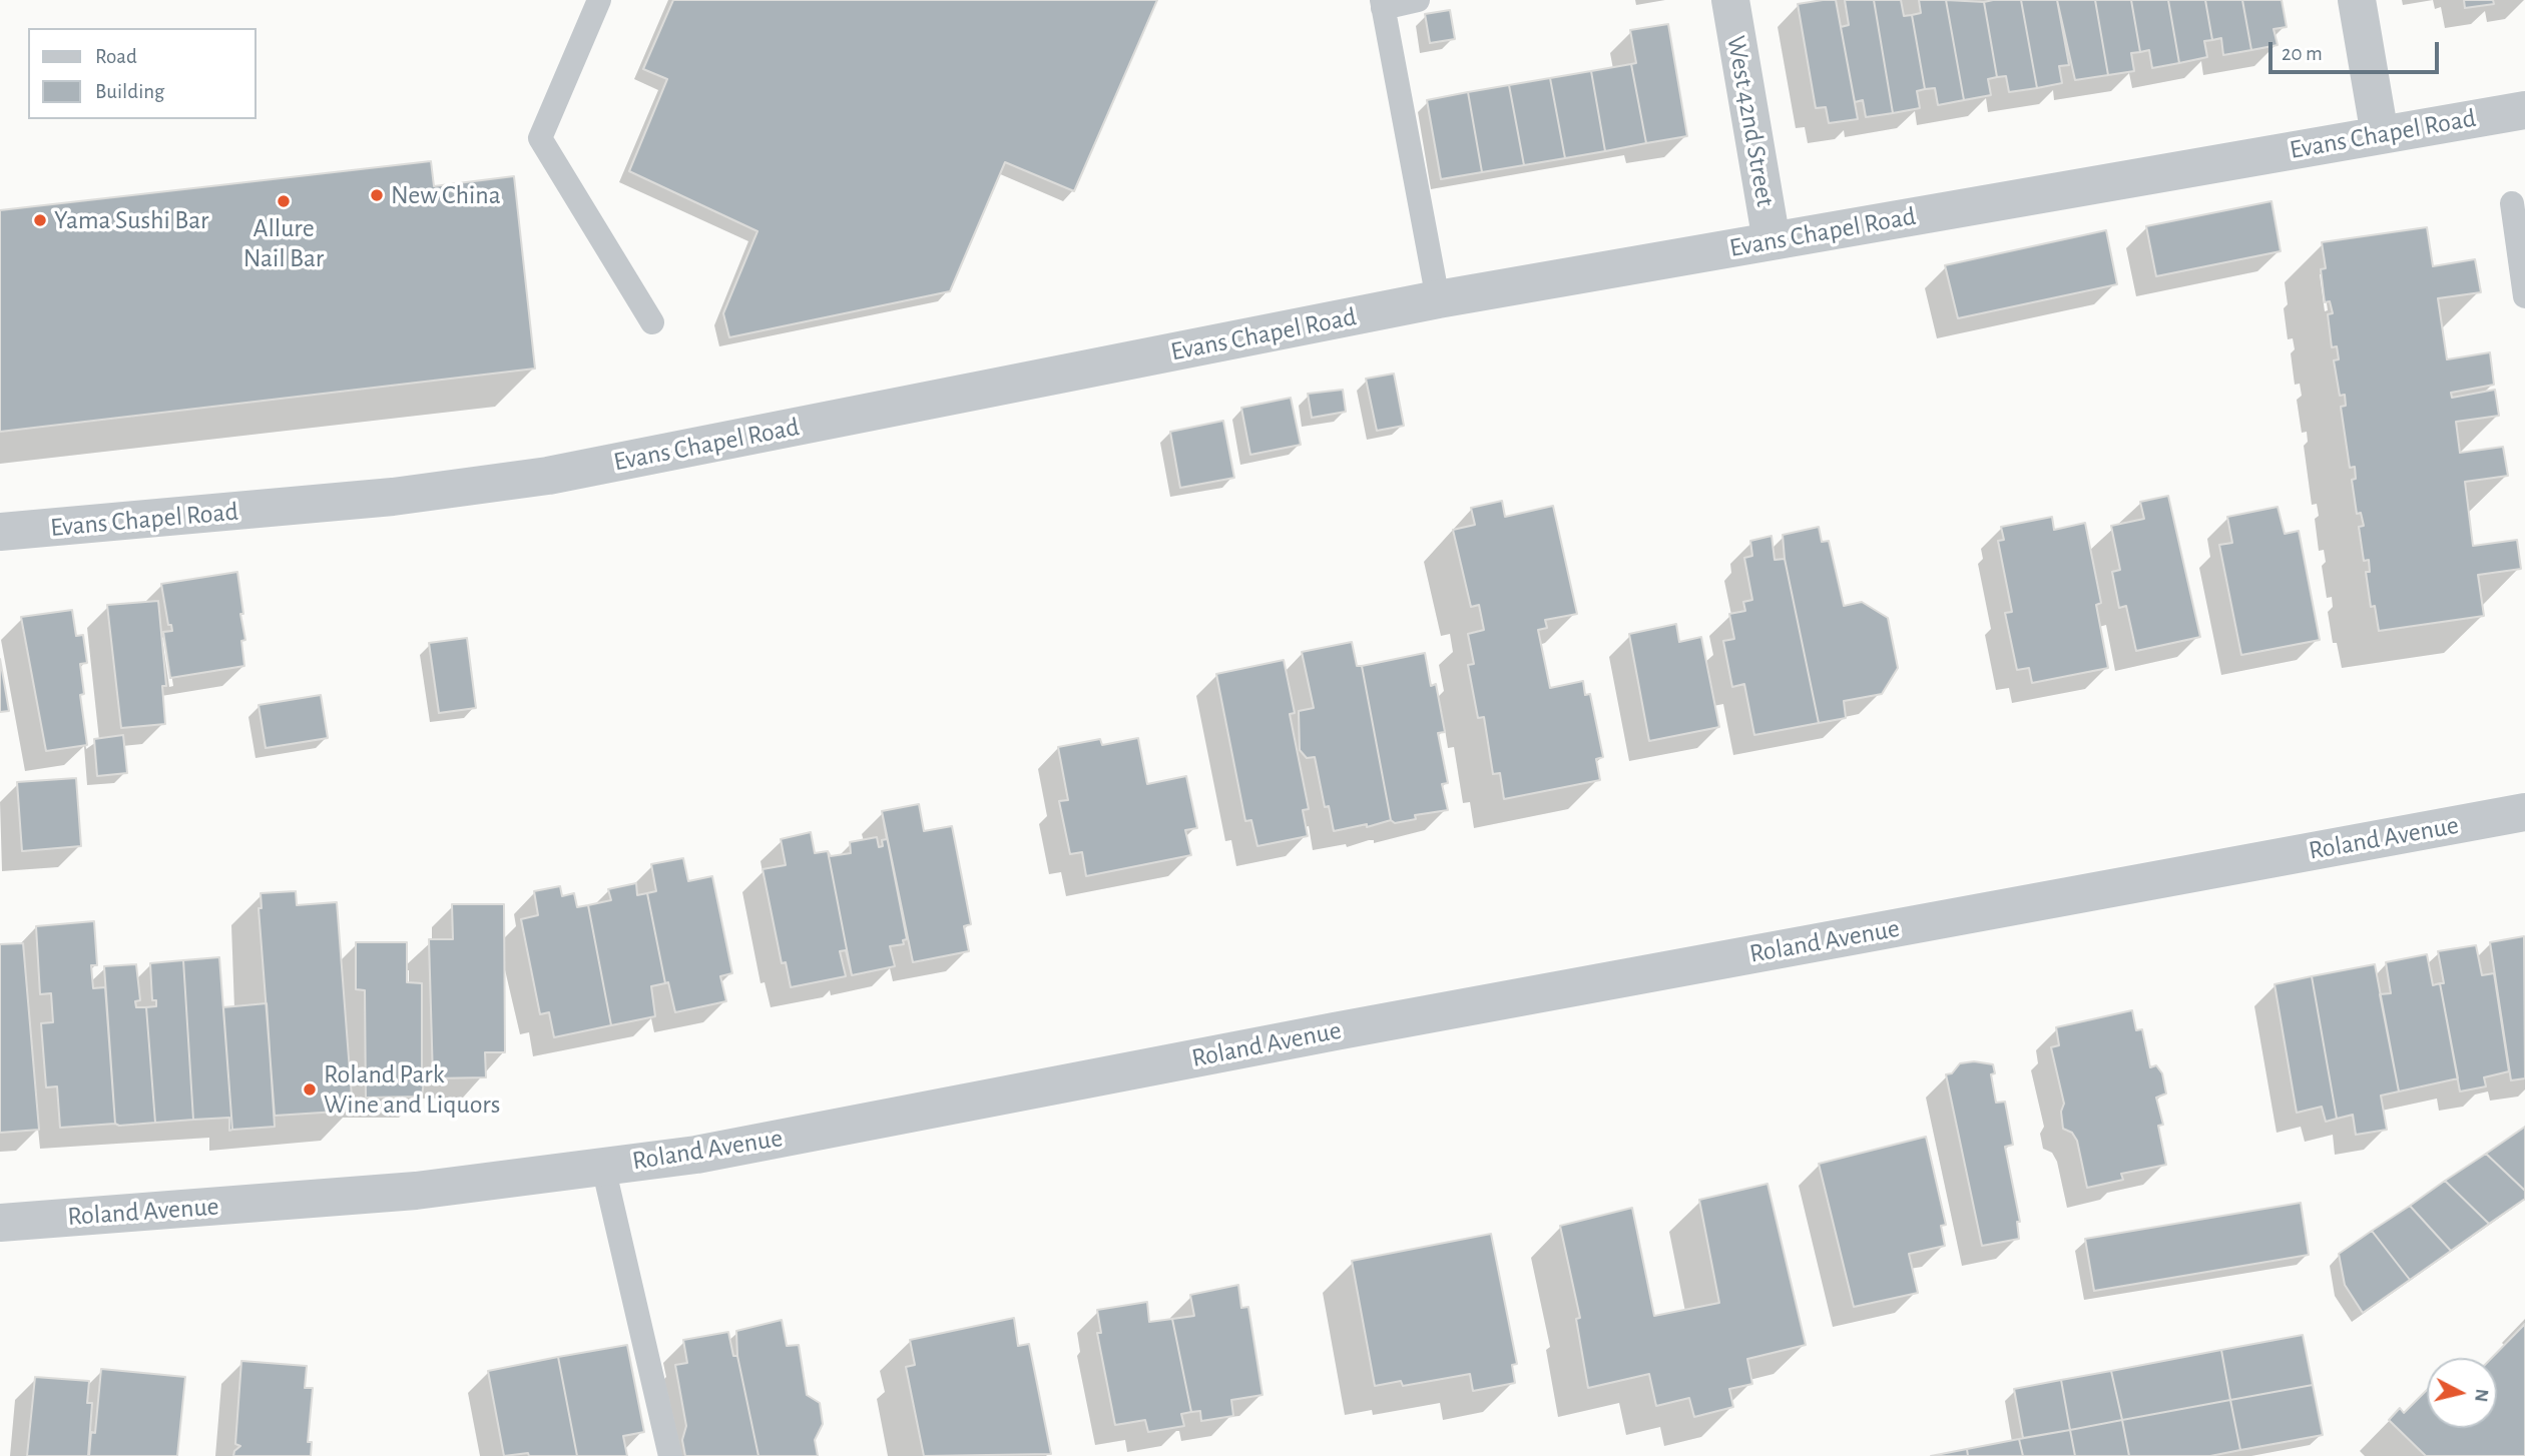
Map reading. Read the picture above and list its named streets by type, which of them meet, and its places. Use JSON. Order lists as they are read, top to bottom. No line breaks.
{"streets":{"street":["West 42nd Street","Evans Chapel Road","Roland Avenue"]},"crossings":[["West 42nd Street","Evans Chapel Road"]],"places":["New China","Allure Nail Bar","Yama Sushi Bar","Roland Park Wine and Liquors"],"legend":["Road","Building"],"scale_bar":"20 m","north":"right"}
